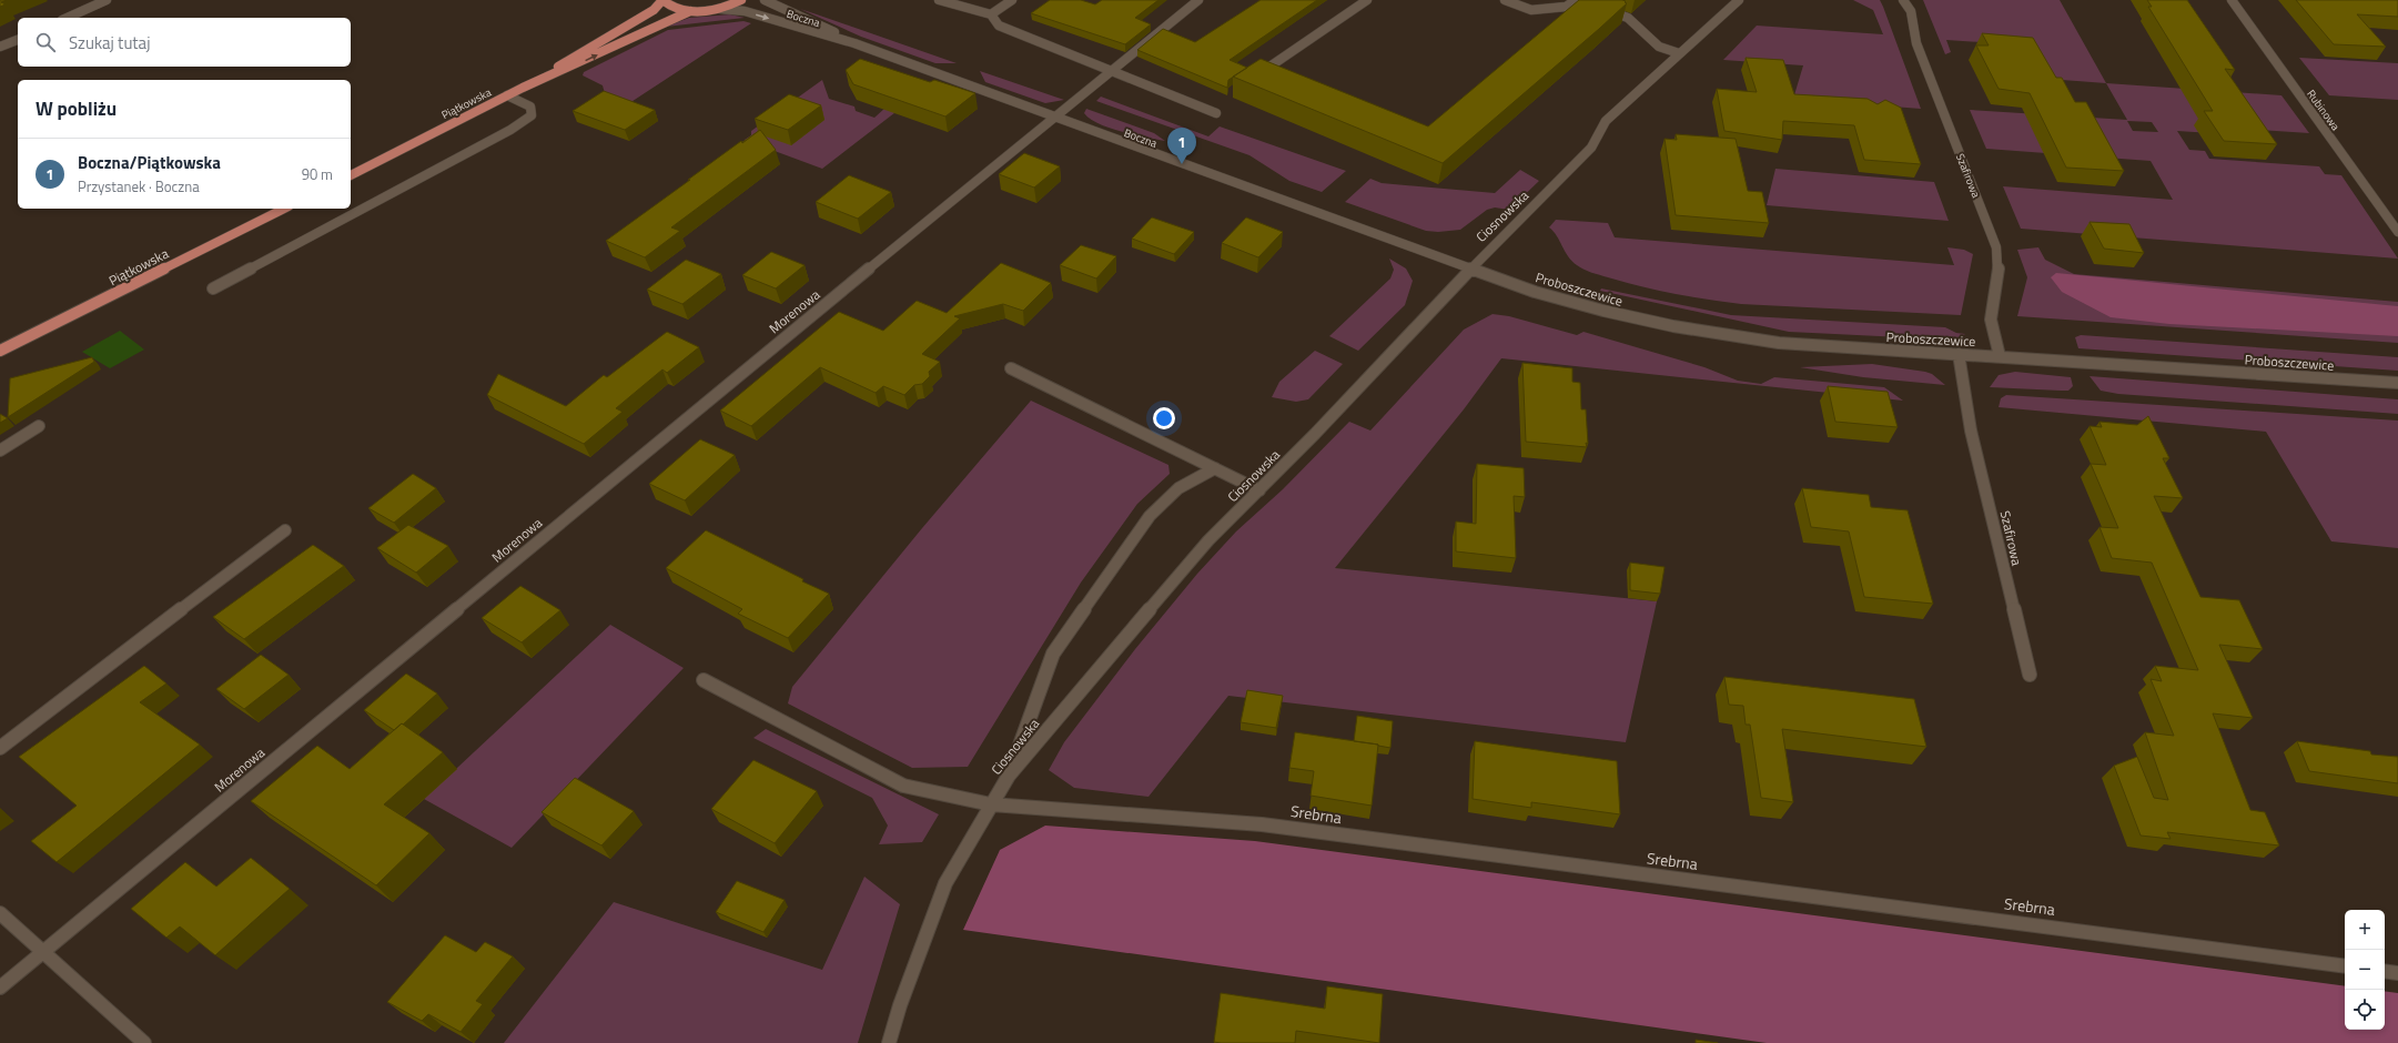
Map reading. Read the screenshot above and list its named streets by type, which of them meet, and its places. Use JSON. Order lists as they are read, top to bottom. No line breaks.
{"streets":{"main road":["Piątkowska"],"street":["Boczna","Rubinowa","Szafirowa","Ciosnowska","Proboszczewice","Morenowa","Srebrna"]},"crossings":[["Boczna","Ciosnowska"],["Boczna","Proboszczewice"],["Boczna","Morenowa"],["Szafirowa","Proboszczewice"],["Ciosnowska","Proboszczewice"],["Ciosnowska","Srebrna"]],"page":{"search":"Szukaj tutaj","heading":"W pobliżu","pins":"1","list":[{"mark":"1","name":"Boczna/Piątkowska","note":"Przystanek · Boczna","value":"90 m"}],"map_buttons":["+","−"]}}
